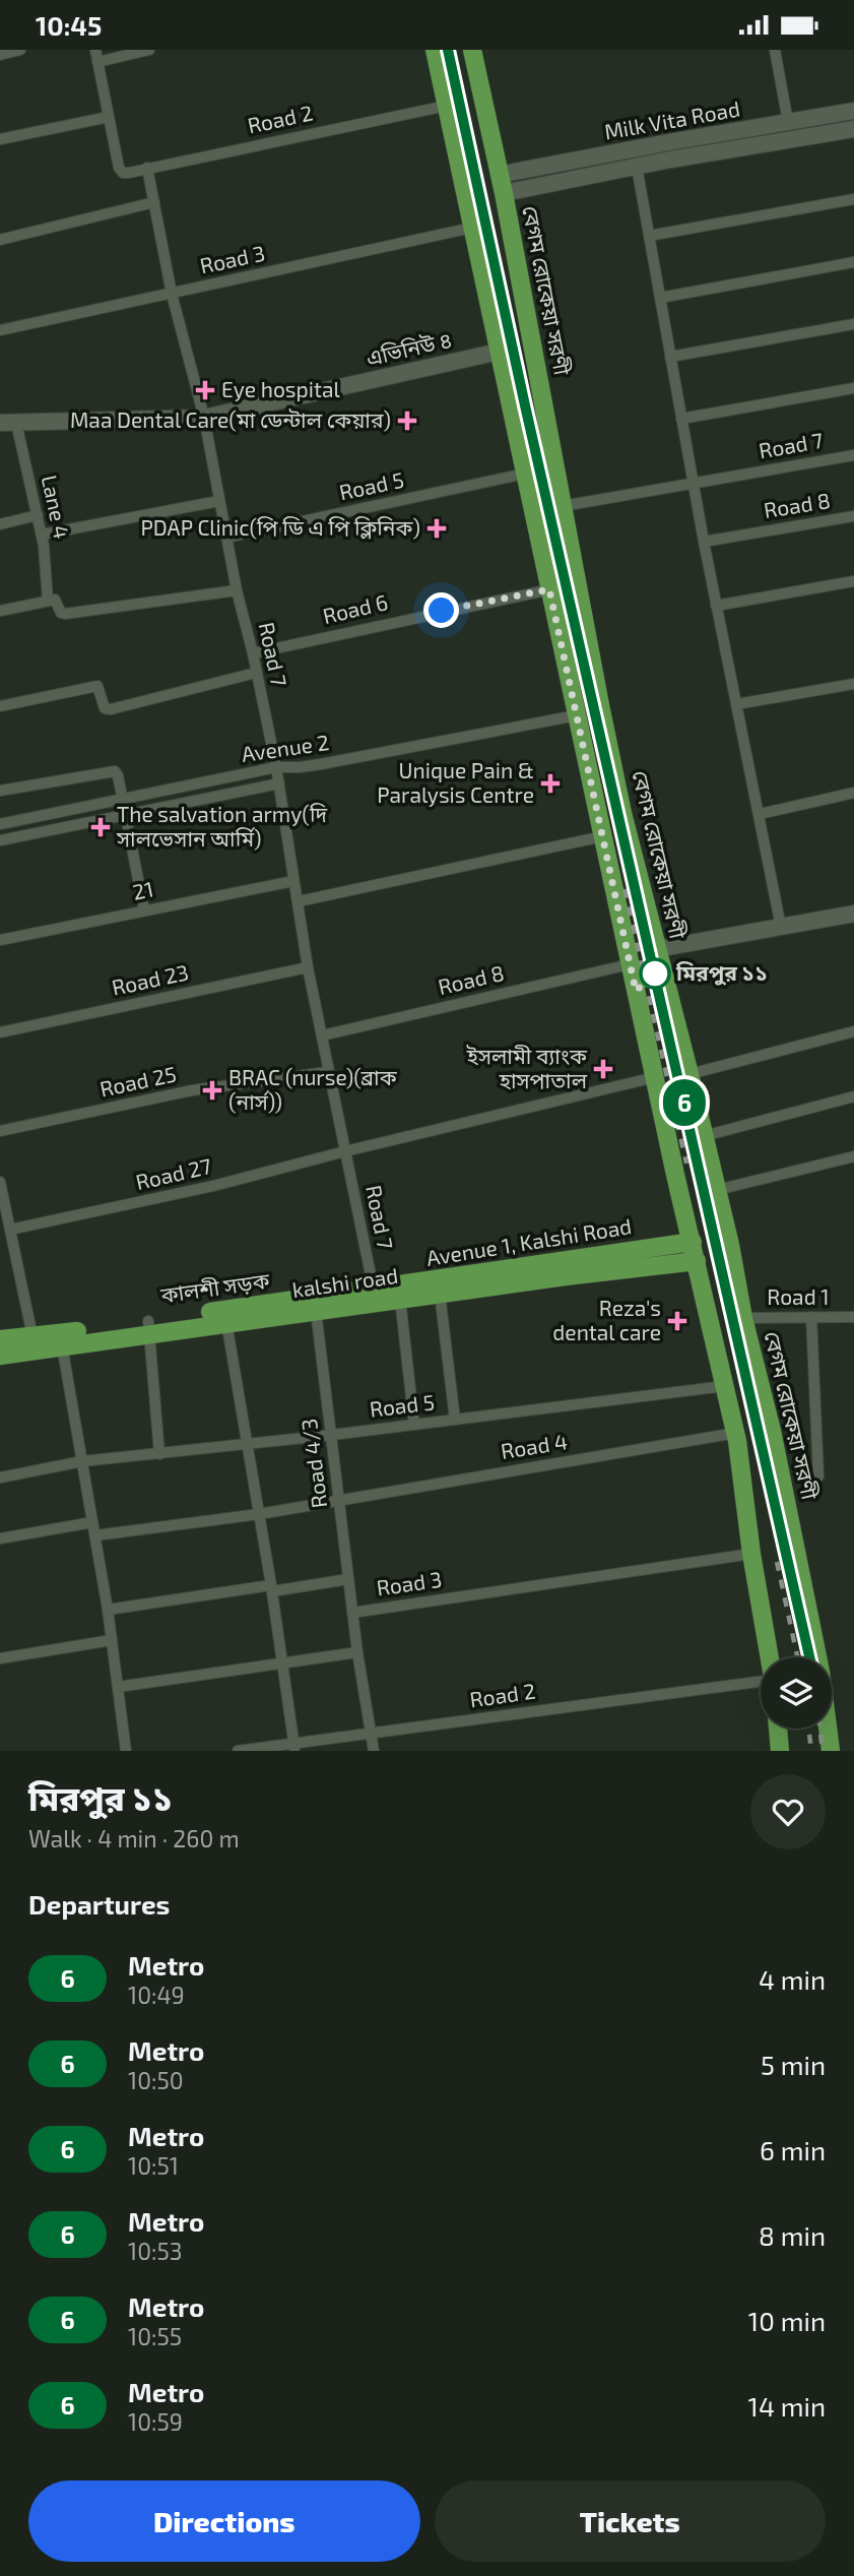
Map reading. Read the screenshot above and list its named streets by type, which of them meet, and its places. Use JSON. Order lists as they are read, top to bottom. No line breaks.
{"streets":{"main road":["বেগম রোকেয়া সরণী","Avenue 1, Kalshi Road","kalshi road","কালশী সড়ক"],"street":["Road 2","Milk Vita Road","Road 3","এভিনিউ ৪","Road 7","Road 5","Road 8","Lane 4","Road 6","Avenue 2","21","Road 23","Road 25","Road 27","Road 1","Road 4","Road 4/3"]},"crossings":[["Road 2","Road 3"],["Milk Vita Road","বেগম রোকেয়া সরণী"],["Road 3","Road 4/3"],["বেগম রোকেয়া সরণী","Road 7"],["বেগম রোকেয়া সরণী","Road 1"],["এভিনিউ ৪","Road 7"],["এভিনিউ ৪","Lane 4"],["Road 7","Road 5"],["Road 7","Road 8"],["Road 7","Road 6"],["Road 7","Avenue 2"],["Road 7","21"],["Road 7","Road 23"],["Road 7","Road 25"],["Road 7","Road 27"],["Road 7","Avenue 1, Kalshi Road"],["Road 7","কালশী সড়ক"],["Road 5","Road 4/3"],["Avenue 1, Kalshi Road","কালশী সড়ক"],["kalshi road","কালশী সড়ক"],["kalshi road","Road 4/3"],["Road 4","Road 4/3"]],"places":{"health":["Eye hospital","Maa Dental Care(মা ডেন্টাল কেয়ার)","PDAP Clinic(পি ডি এ পি ক্লিনিক)","Unique Pain & Paralysis Centre","The salvation army(দি সালভেসান আর্মি)","ইসলামী ব্যাংক হাসপাতাল","BRAC (nurse)(ব্রাক (নার্স))","Reza's dental care"],"other":["মিরপুর ১১"]},"lines":["metro line 6"],"page":{"status":"10:45","on_map":"6","heading":[["মিরপুর ১১","Walk · 4 min · 260 m"],"Departures"],"list":[{"mark":"6","name":"Metro","note":"10:49","value":"4 min"},{"mark":"6","name":"Metro","note":"10:50","value":"5 min"},{"mark":"6","name":"Metro","note":"10:51","value":"6 min"},{"mark":"6","name":"Metro","note":"10:53","value":"8 min"},{"mark":"6","name":"Metro","note":"10:55","value":"10 min"},{"mark":"6","name":"Metro","note":"10:59","value":"14 min"}],"buttons":["Directions","Tickets"]}}
